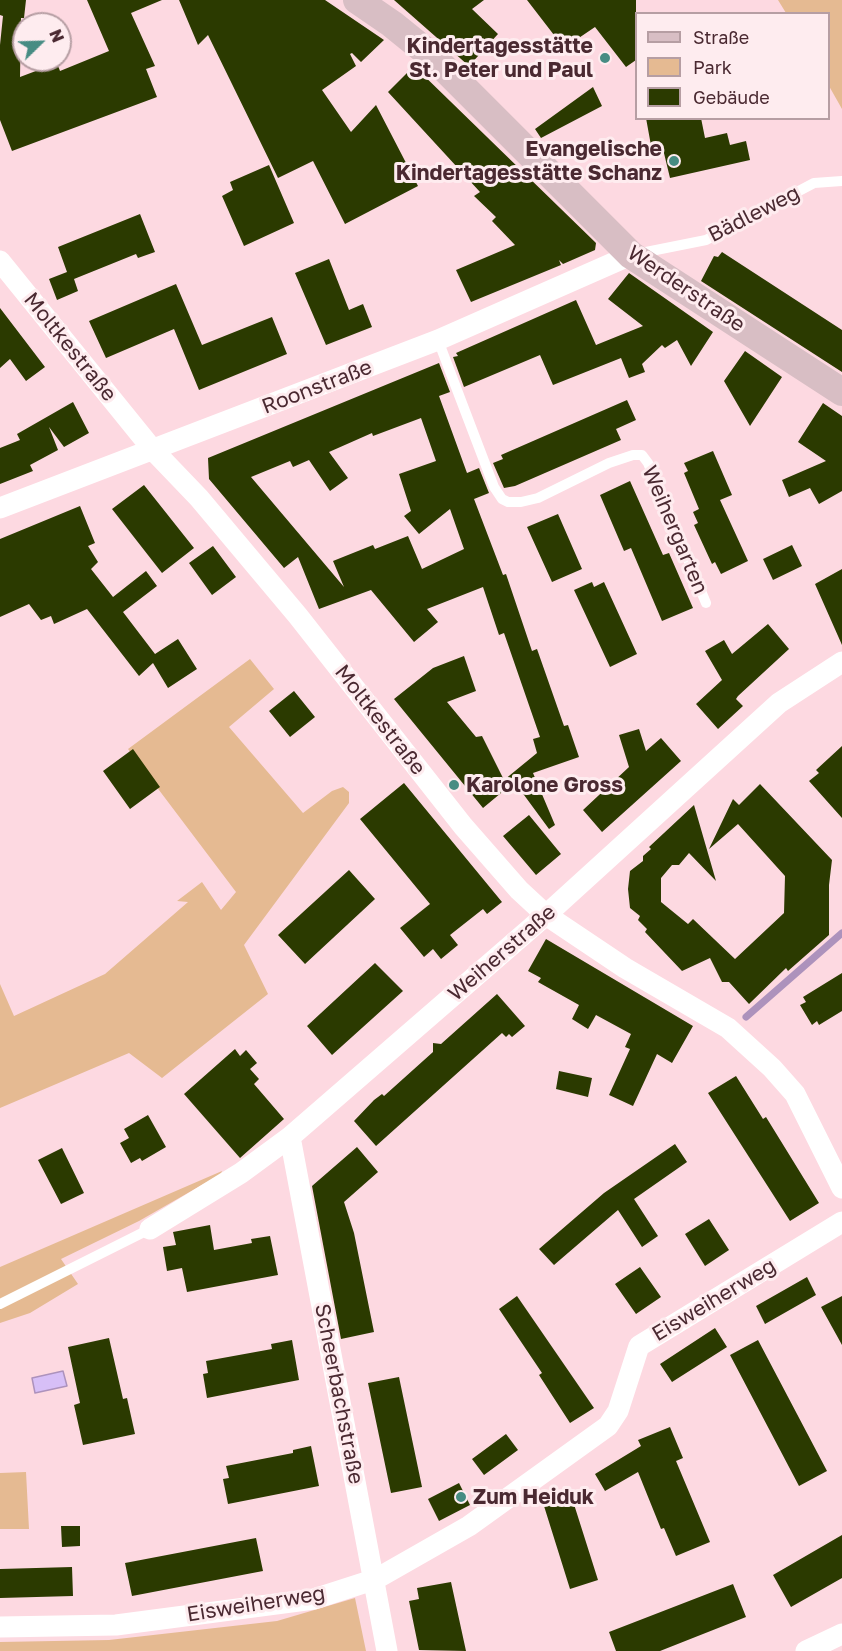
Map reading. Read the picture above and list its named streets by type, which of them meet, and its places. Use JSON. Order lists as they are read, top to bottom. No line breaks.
{"streets":{"street":["Werderstraße","Moltkestraße","Roonstraße","Weiherstraße","Eisweiherweg","Scheerbachstraße"],"lane":["Bädleweg","Weihergarten"]},"crossings":[["Bädleweg","Werderstraße"],["Bädleweg","Roonstraße"],["Werderstraße","Roonstraße"],["Moltkestraße","Roonstraße"],["Moltkestraße","Weiherstraße"],["Roonstraße","Weihergarten"],["Weiherstraße","Scheerbachstraße"],["Eisweiherweg","Scheerbachstraße"]],"places":["Kindertagesstätte St. Peter und Paul","Evangelische Kindertagesstätte Schanz","Karolone Gross","Zum Heiduk"],"legend":["Straße","Park","Gebäude"],"north":"top right"}
